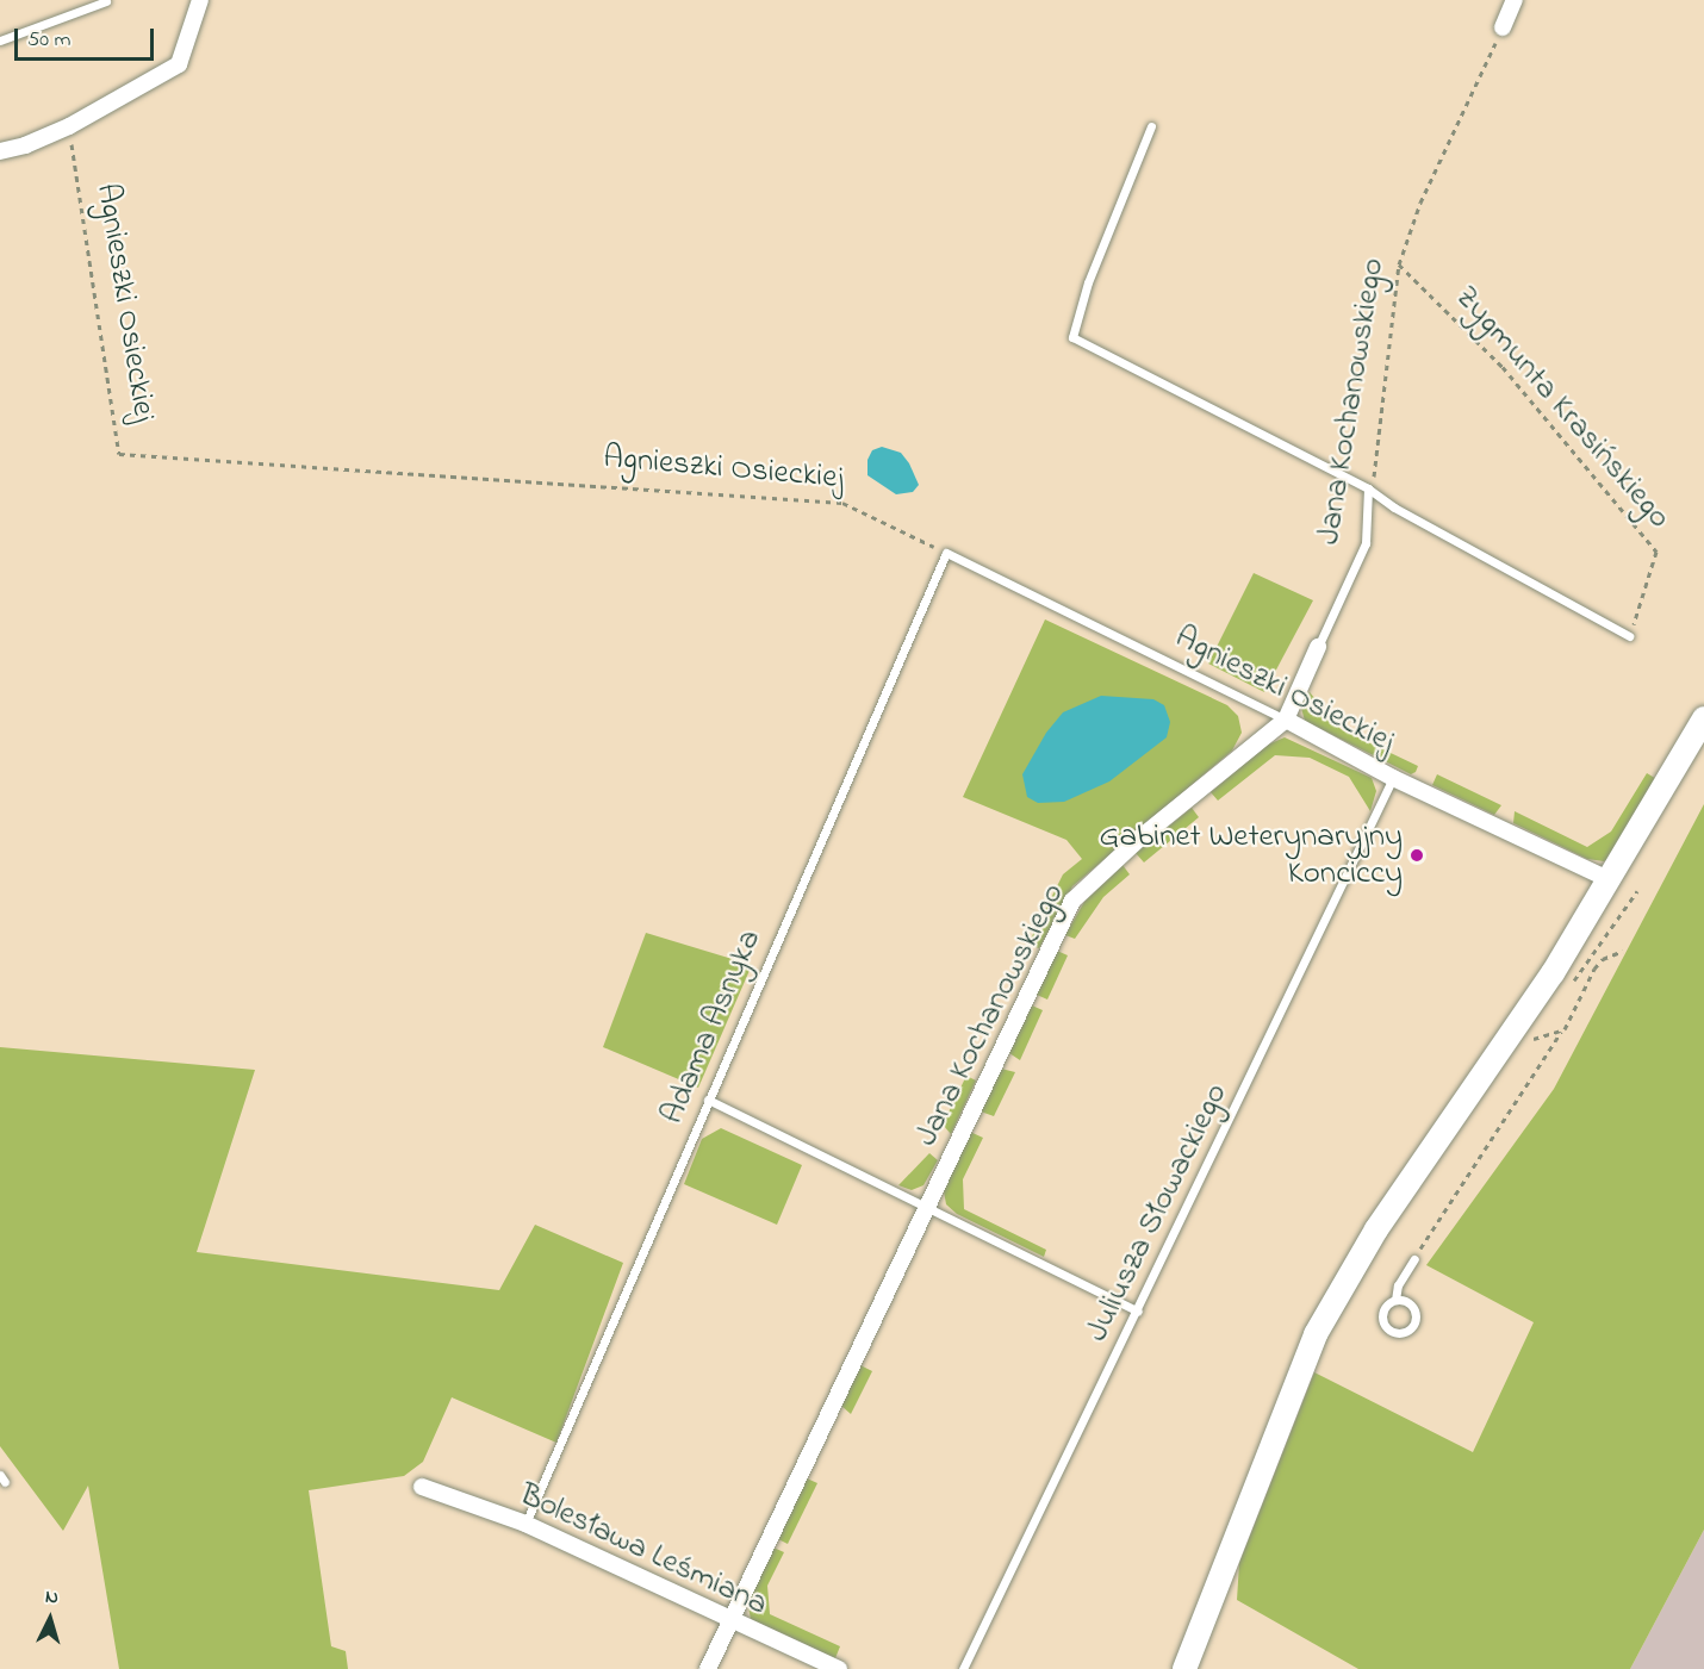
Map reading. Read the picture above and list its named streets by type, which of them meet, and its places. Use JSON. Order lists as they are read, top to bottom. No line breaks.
{"streets":{"street":["Agnieszki Osieckiej","Jana Kochanowskiego","Bolesława Leśmiana"],"lane":["Adama Asnyka","Juliusza Słowackiego"],"path":["Zygmunta Krasińskiego"]},"crossings":[["Agnieszki Osieckiej","Jana Kochanowskiego"],["Agnieszki Osieckiej","Adama Asnyka"],["Agnieszki Osieckiej","Juliusza Słowackiego"],["Jana Kochanowskiego","Zygmunta Krasińskiego"],["Jana Kochanowskiego","Bolesława Leśmiana"],["Adama Asnyka","Bolesława Leśmiana"]],"places":["Gabinet Weterynaryjny Konciccy"],"scale_bar":"50 m","north":"top"}
